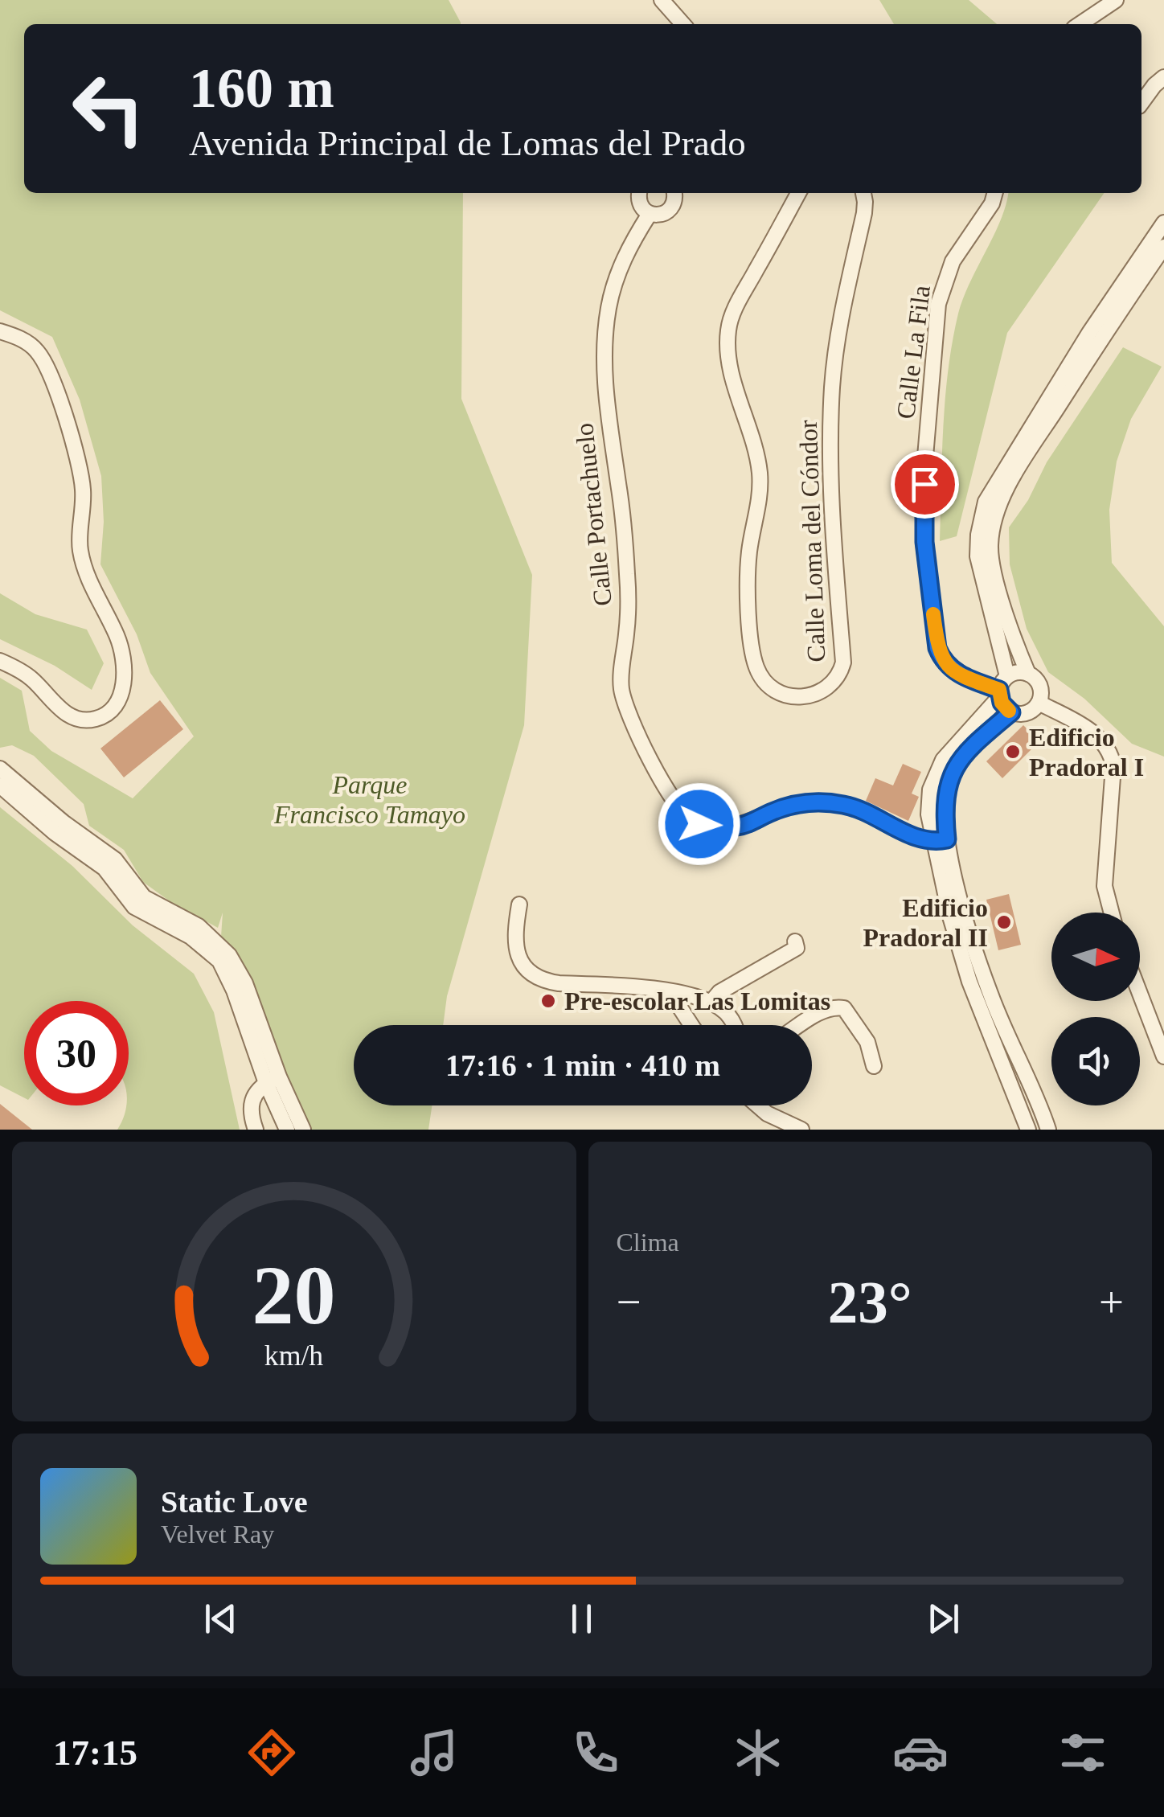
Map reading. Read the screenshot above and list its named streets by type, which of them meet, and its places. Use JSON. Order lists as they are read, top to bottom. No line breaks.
{"streets":{"street":["Calle La Fila","Calle Portachuelo","Calle Loma del Cóndor"]},"parks":["Parque Francisco Tamayo"],"places":["Edificio Pradoral I","Edificio Pradoral II","Pre-escolar Las Lomitas"],"north":"right","page":{"turn":["160 m","Avenida Principal de Lomas del Prado"],"limit":"30","trip":"17:16 · 1 min · 410 m","tile":"Clima","heat":["−","23°","+"],"song":["Static Love","Velvet Ray"],"tabs":"17:15","gauge":["20","km/h"]}}
